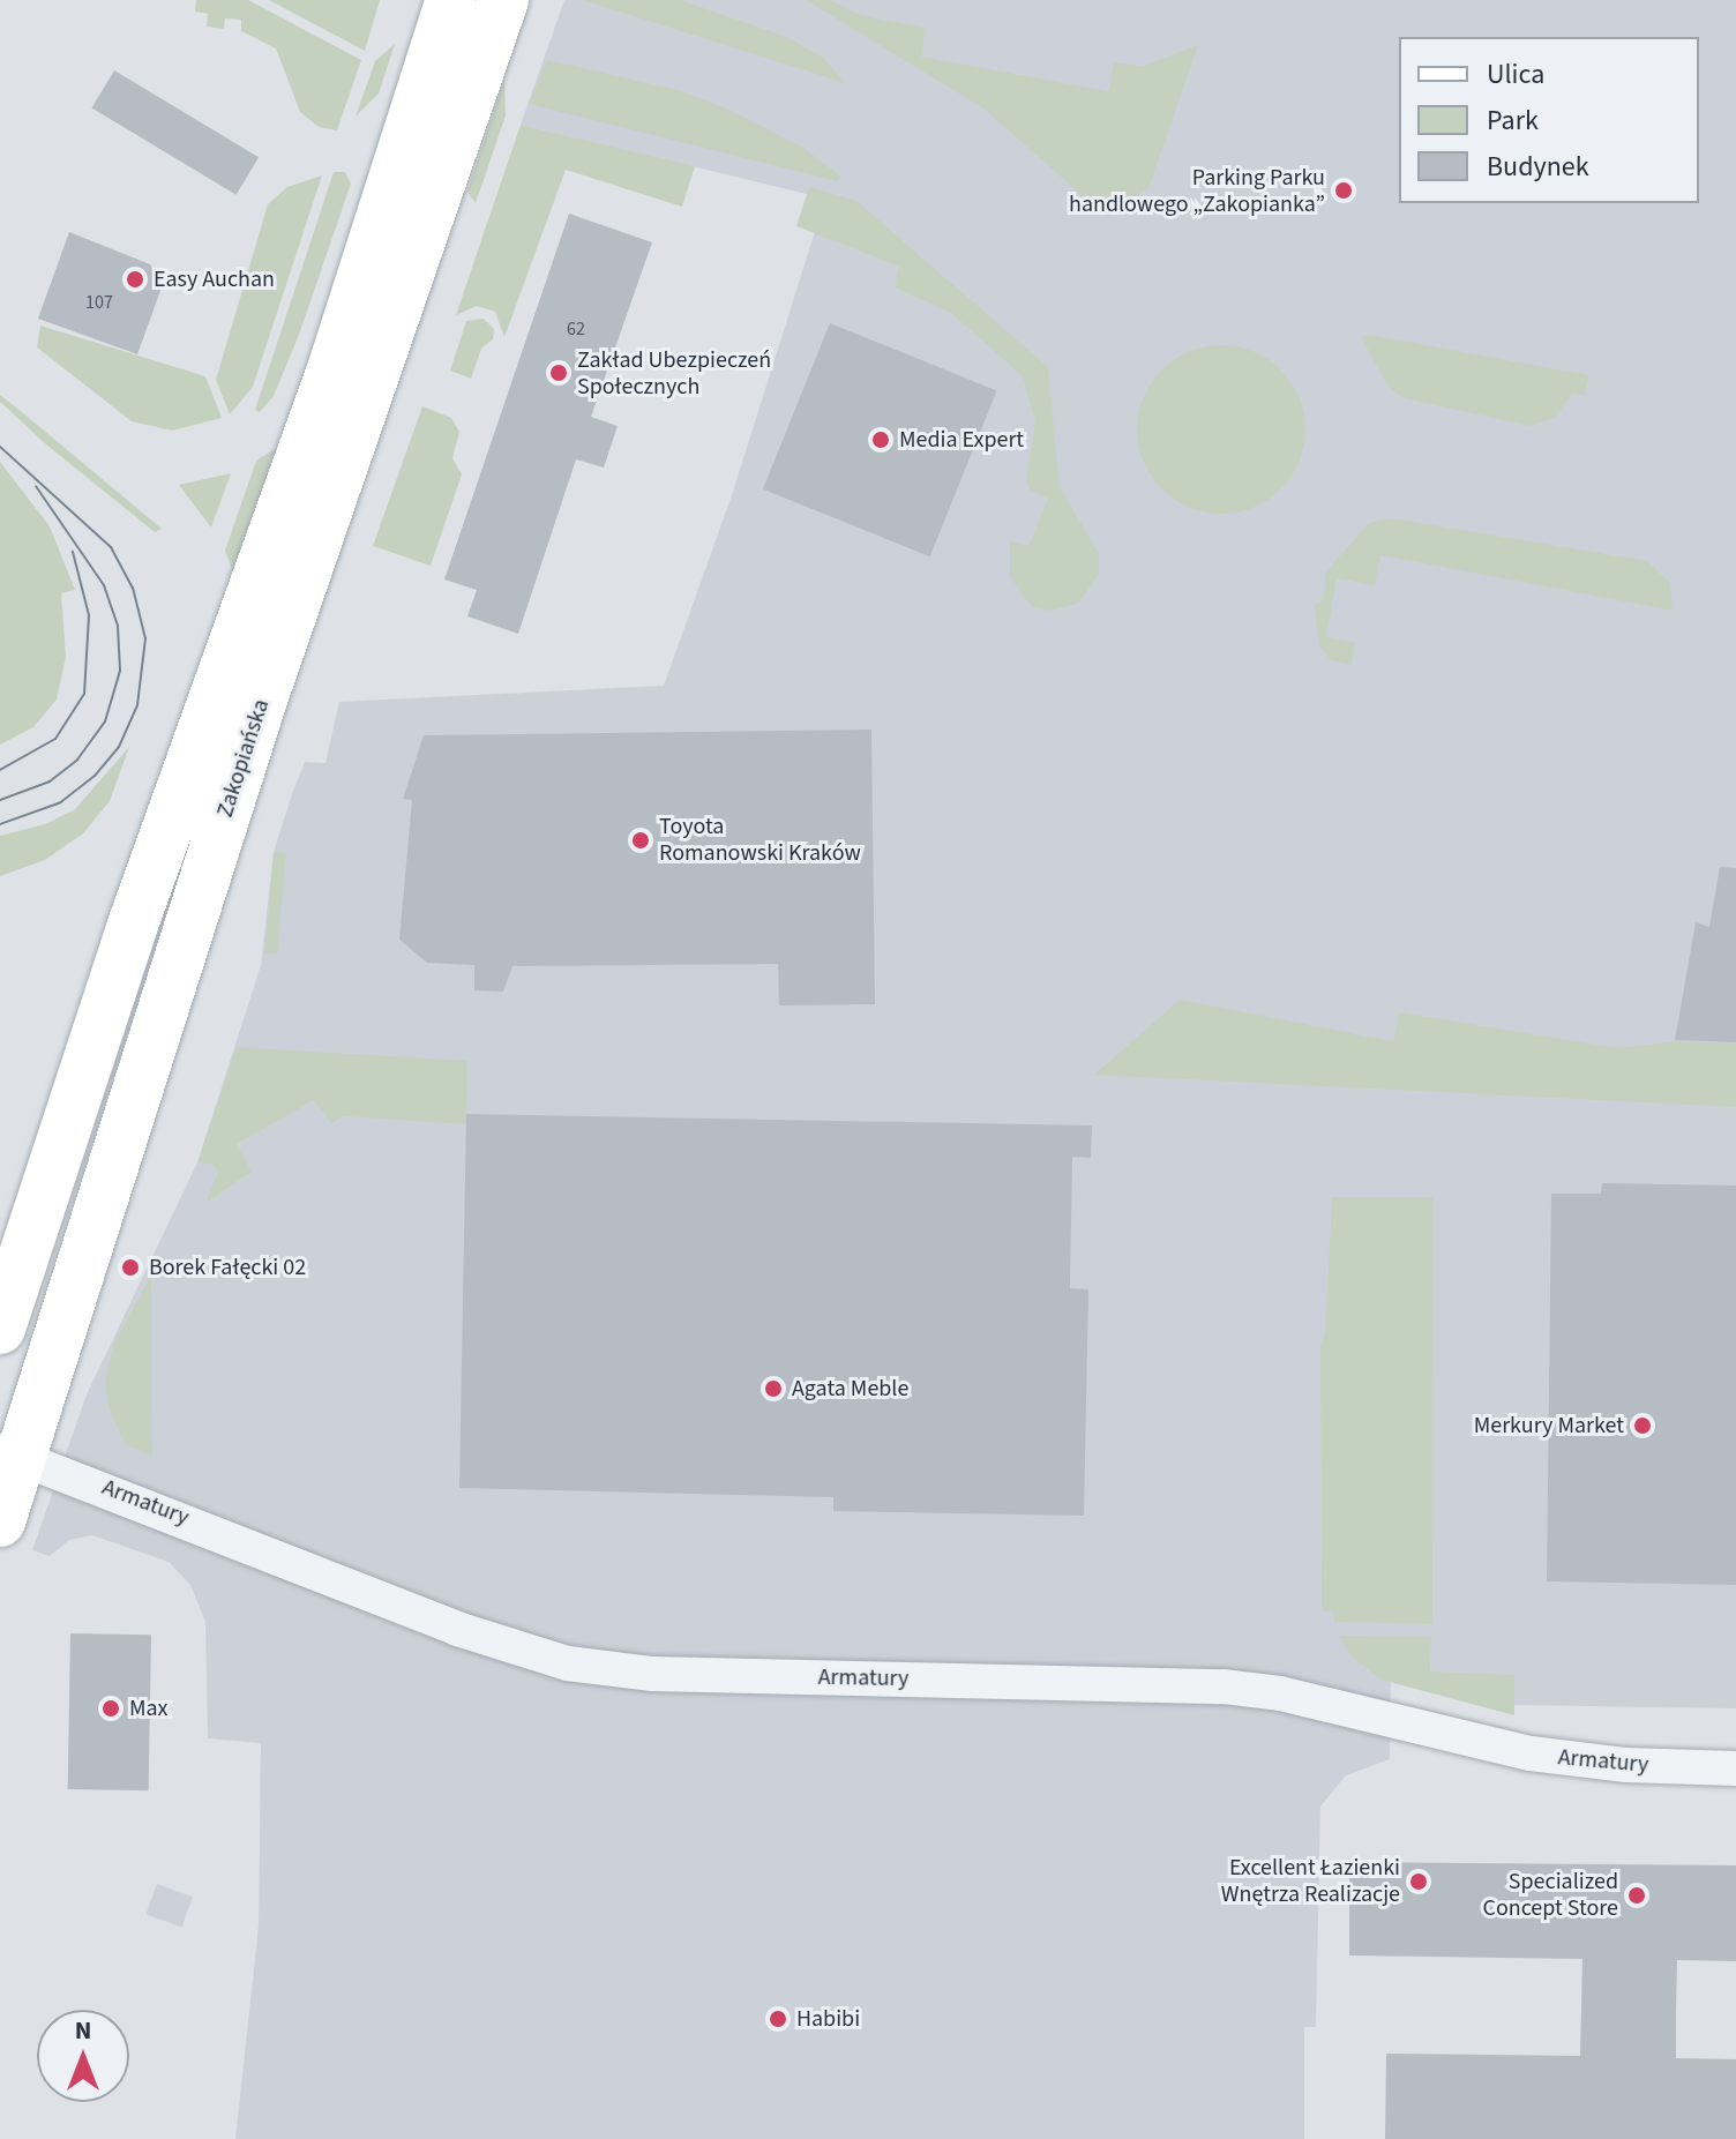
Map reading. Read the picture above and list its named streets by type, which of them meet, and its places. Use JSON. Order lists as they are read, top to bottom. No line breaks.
{"streets":{"main road":["Zakopiańska"],"street":["Armatury"]},"crossings":[["Zakopiańska","Armatury"]],"places":["Parking Parku handlowego „Zakopianka”","Easy Auchan","Zakład Ubezpieczeń Społecznych","Media Expert","Toyota Romanowski Kraków","Borek Fałęcki 02","Agata Meble","Merkury Market","Max","Excellent Łazienki Wnętrza Realizacje","Specialized Concept Store","Habibi"],"house_numbers":["107","62"],"legend":["Ulica","Park","Budynek"],"north":"top"}
